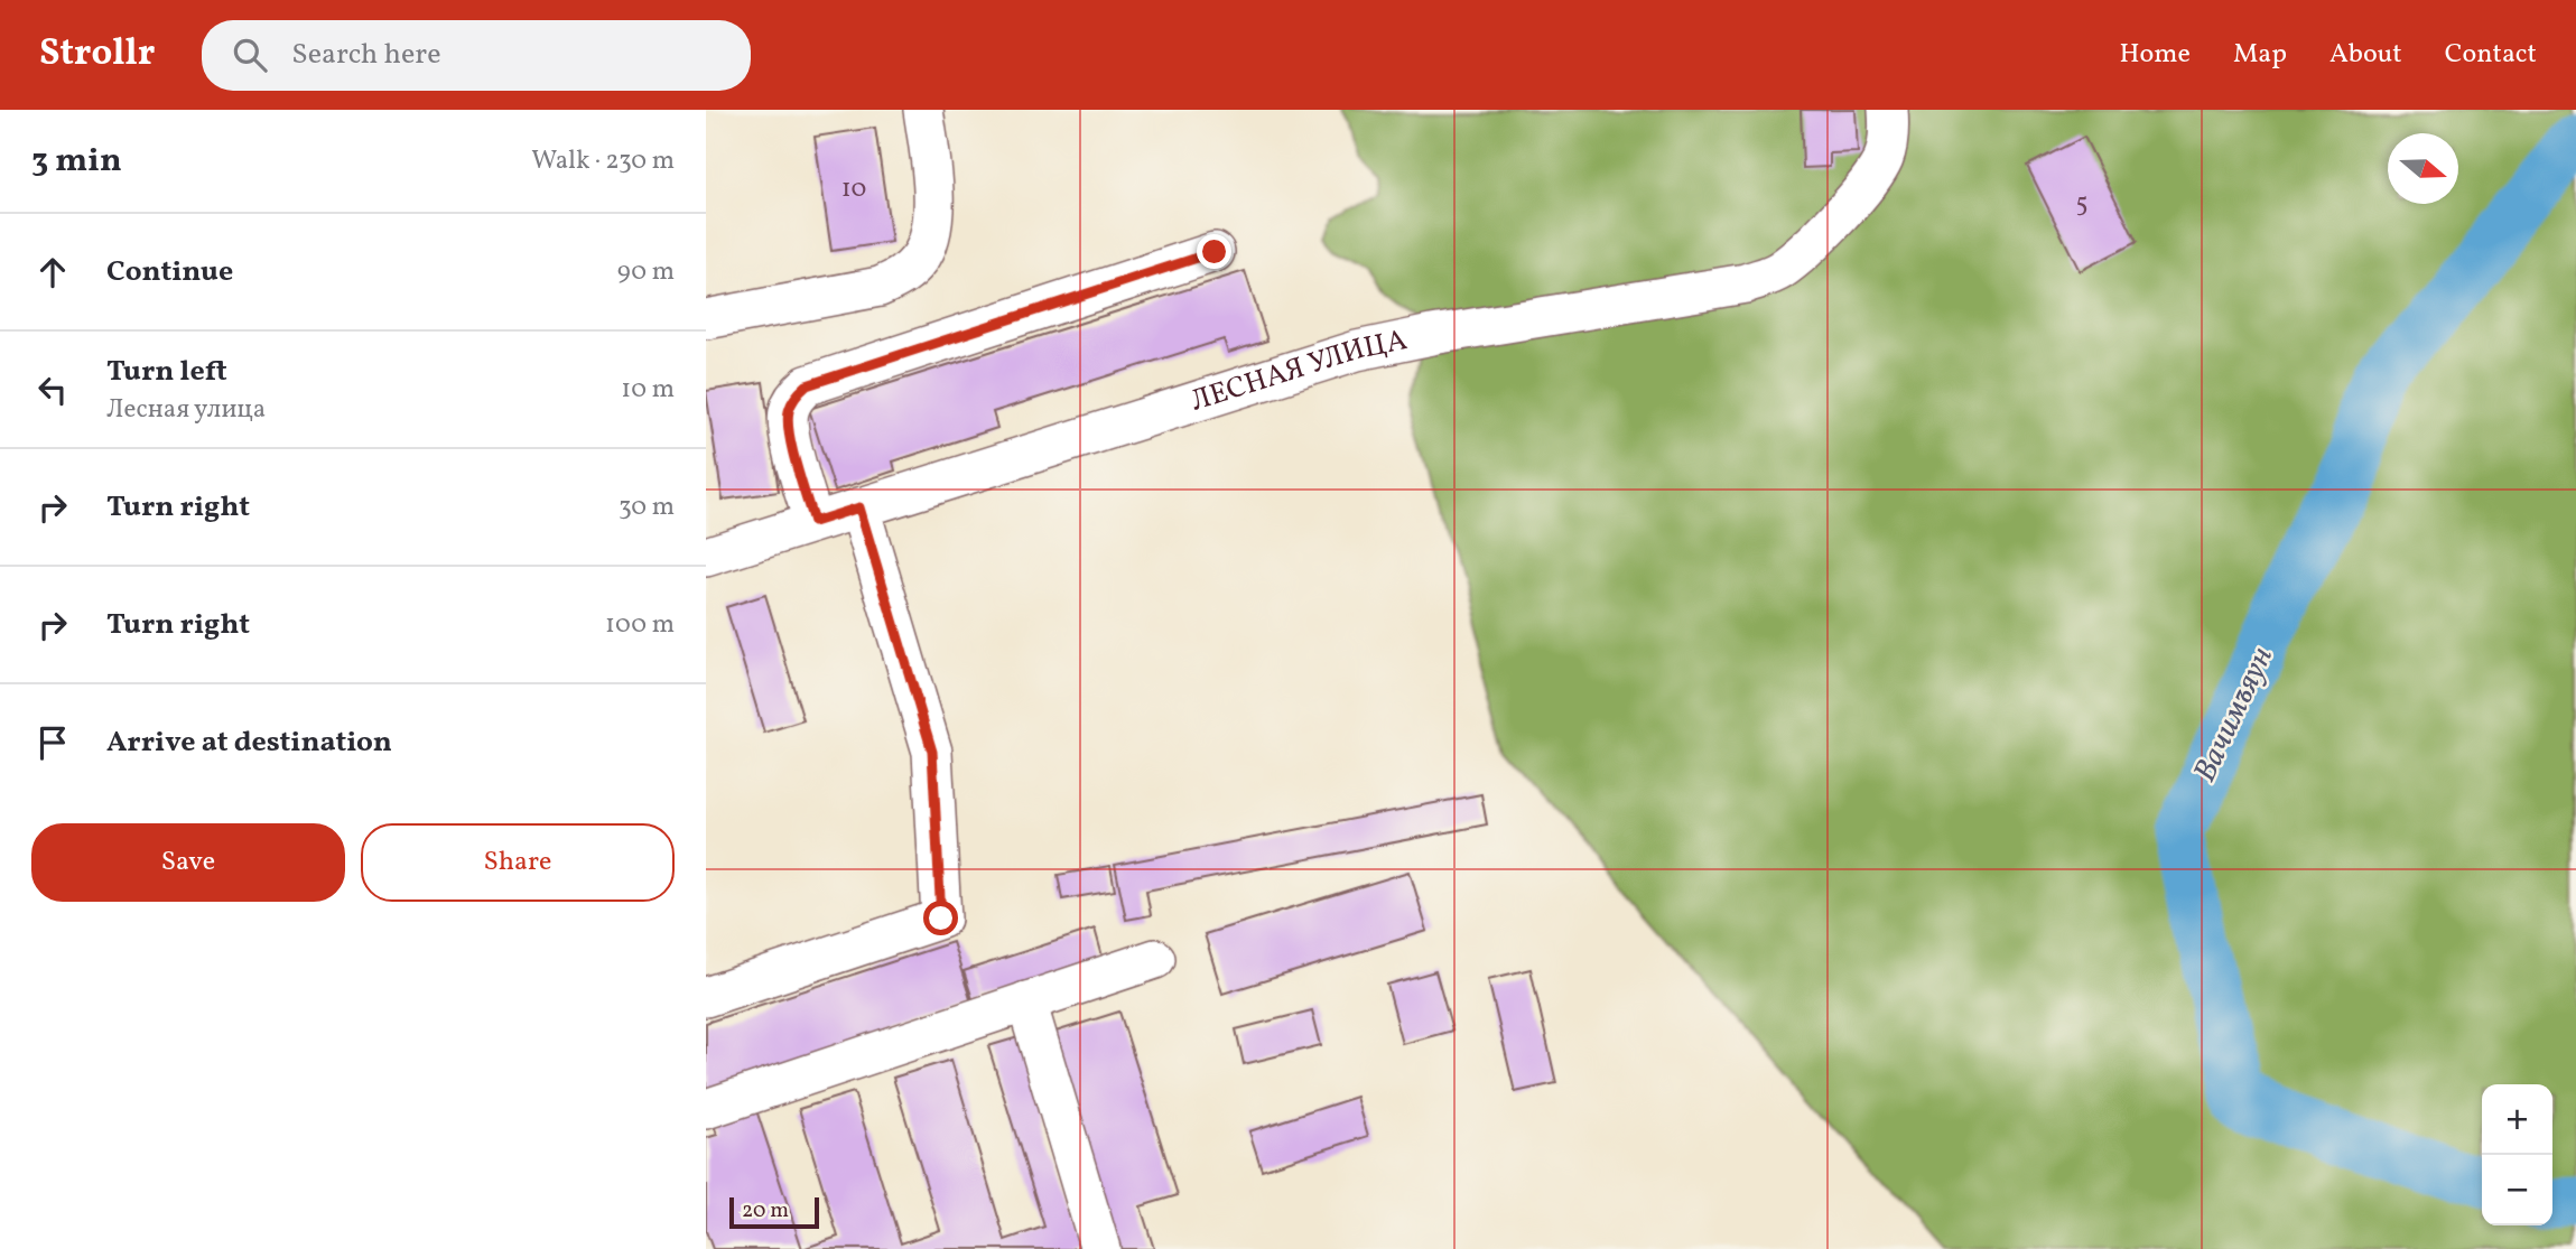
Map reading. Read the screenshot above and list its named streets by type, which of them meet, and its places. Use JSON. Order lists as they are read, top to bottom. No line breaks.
{"streets":{"street":["ЛЕСНАЯ УЛИЦА"]},"water":["Вачимъяун"],"house_numbers":["10","5"],"scale_bar":"20 m","north":"right","page":{"header":"Strollr","search":"Search here","nav":["Home","Map","About","Contact"],"heading":["3 min","Walk · 230 m"],"list":[["Continue","90 m"],["Turn left","Лесная улица","10 m"],["Turn right","30 m"],["Turn right","100 m"],"Arrive at destination"],"buttons":["Save","Share"],"map_buttons":["+","−"],"scale":"20 m"}}
